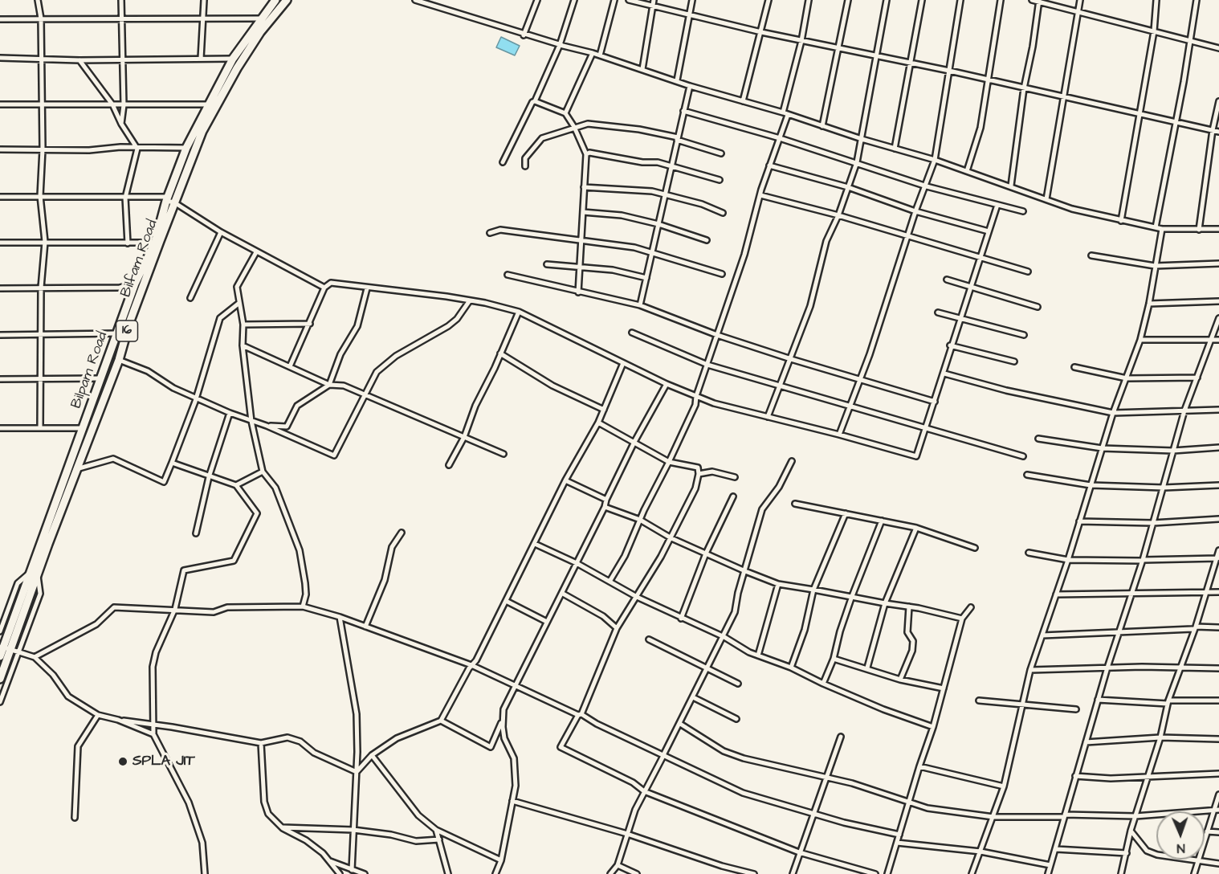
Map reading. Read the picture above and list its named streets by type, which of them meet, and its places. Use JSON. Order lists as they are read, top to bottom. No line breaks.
{"streets":{"main road":["Bilfam Road","16","Bilpam Road"]},"crossings":[["Bilfam Road","Bilpam Road"],["16","Bilpam Road"]],"places":["SPLA JIT"],"north":"bottom"}
